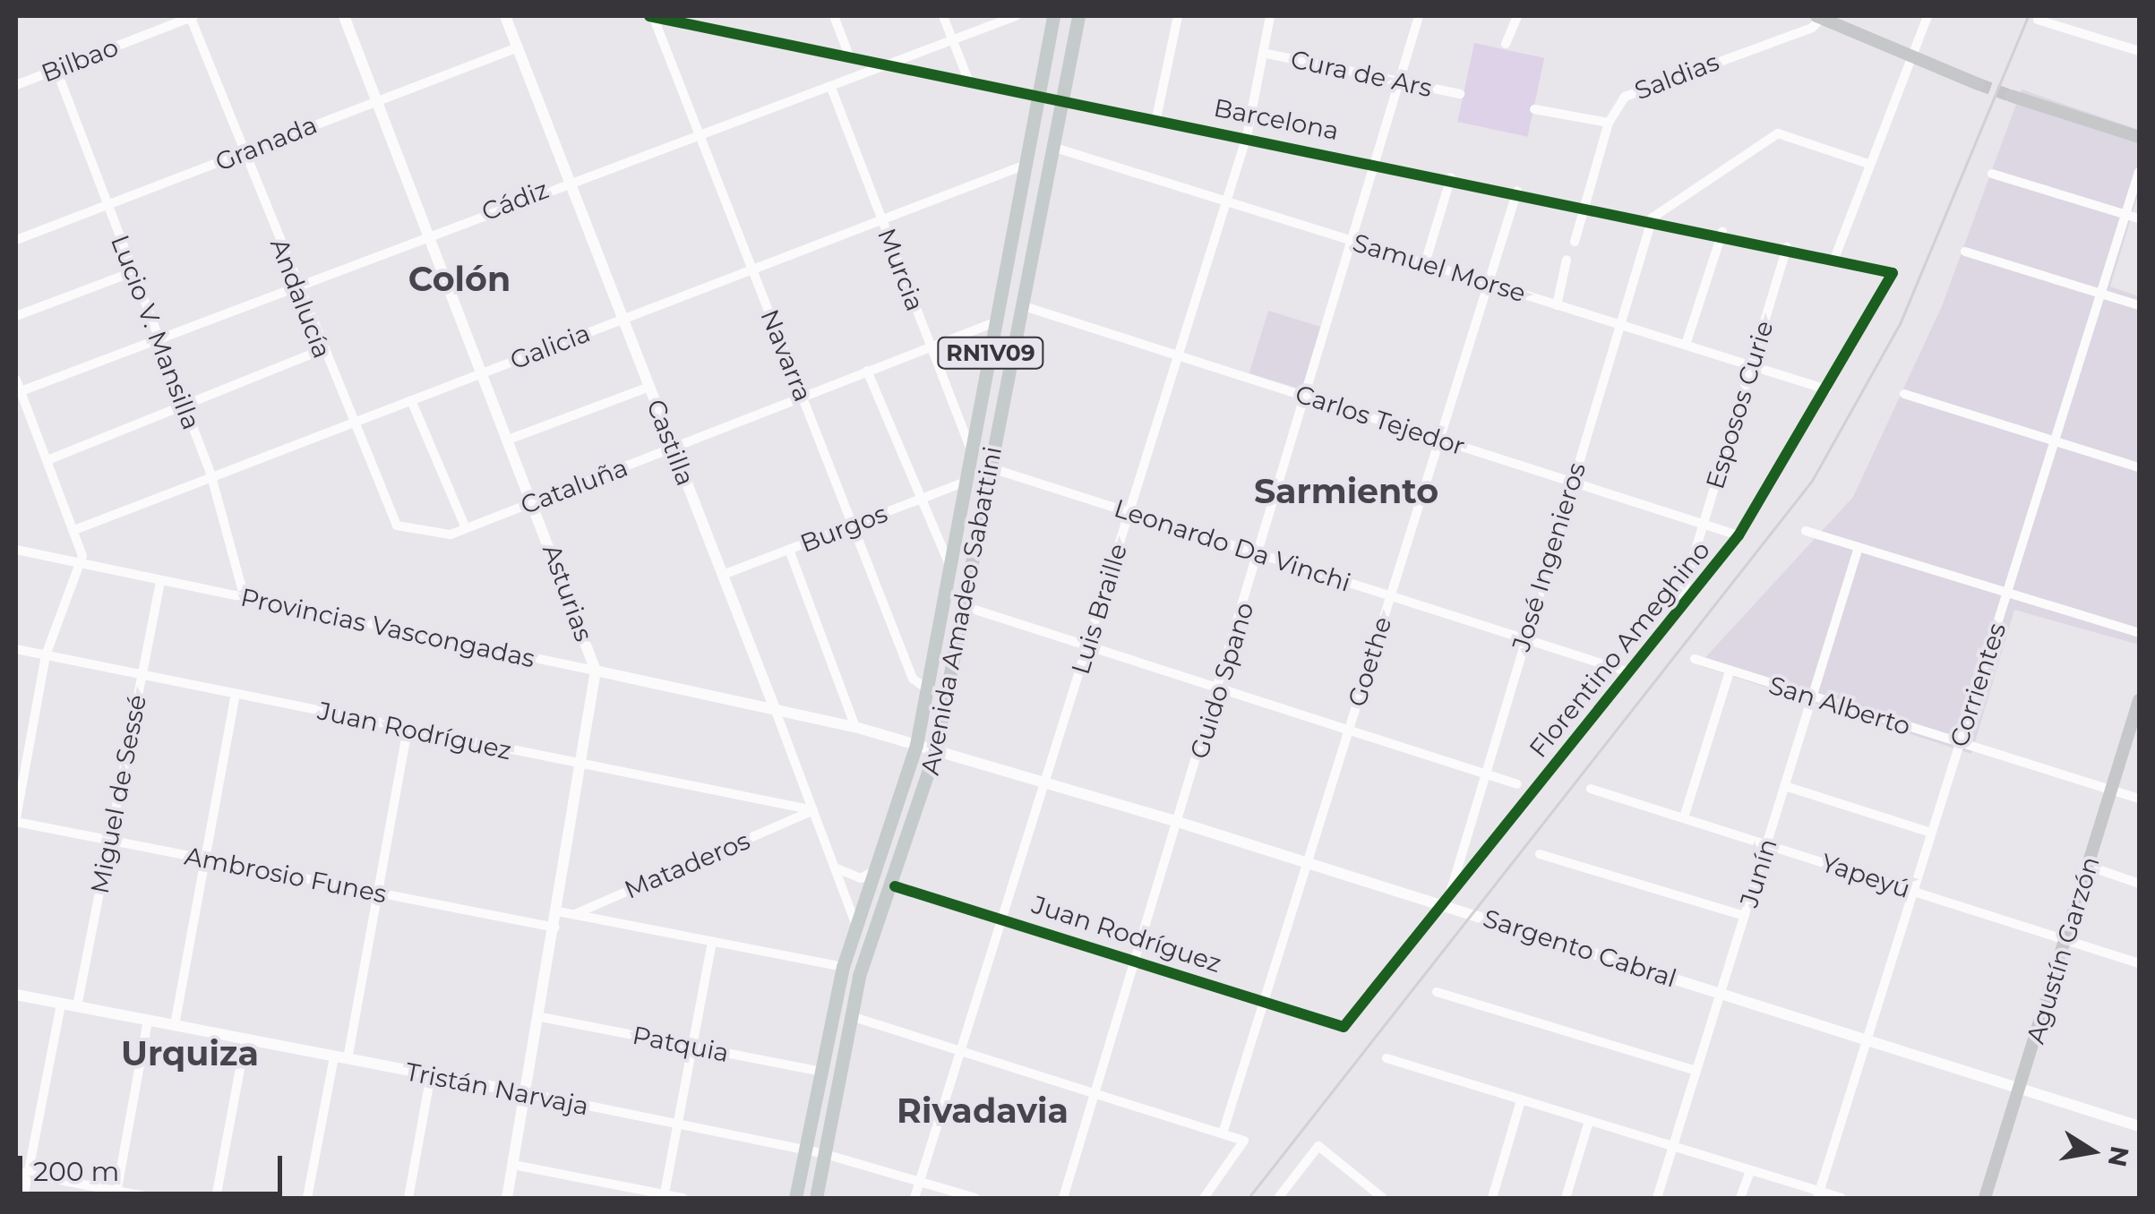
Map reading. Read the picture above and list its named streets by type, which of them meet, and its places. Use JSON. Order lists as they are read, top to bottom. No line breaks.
{"streets":{"main road":["RN1V09","Avenida Amadeo Sabattini","Agustín Garzón"],"street":["Bilbao","Cura de Ars","Saldias","Barcelona","Granada","Cádiz","Samuel Morse","Murcia","Andalucía","Lucio V. Mansilla","Galicia","Navarra","Esposos Curie","Carlos Tejedor","Castilla","Cataluña","Burgos","Leonardo Da Vinchi","José Ingenieros","Asturias","Luis Braille","Provincias Vascongadas","Florentino Ameghino","Goethe","Guido Spano","Corrientes","San Alberto","Juan Rodríguez","Miguel de Sessé","Mataderos","Junín","Ambrosio Funes","Yapeyú","Sargento Cabral","Patquia","Tristán Narvaja"]},"crossings":[["Bilbao","Andalucía"],["Bilbao","Lucio V. Mansilla"],["Cura de Ars","Luis Braille"],["Cura de Ars","Guido Spano"],["Saldias","Barcelona"],["Barcelona","Cádiz"],["Barcelona","Navarra"],["Barcelona","Esposos Curie"],["Barcelona","José Ingenieros"],["Barcelona","Luis Braille"],["Barcelona","Avenida Amadeo Sabattini"],["Barcelona","Florentino Ameghino"],["Barcelona","Goethe"],["Barcelona","Guido Spano"],["Granada","Andalucía"],["Granada","Lucio V. Mansilla"],["Granada","Castilla"],["Granada","Asturias"],["Cádiz","Murcia"],["Cádiz","Andalucía"],["Cádiz","Lucio V. Mansilla"],["Cádiz","Navarra"],["Cádiz","Castilla"],["Cádiz","Asturias"],["Samuel Morse","Esposos Curie"],["Samuel Morse","José Ingenieros"],["Samuel Morse","Luis Braille"],["Samuel Morse","Avenida Amadeo Sabattini"],["Samuel Morse","Florentino Ameghino"],["Samuel Morse","Goethe"],["Samuel Morse","Guido Spano"],["Murcia","Galicia"],["Murcia","Cataluña"],["Murcia","Avenida Amadeo Sabattini"],["Andalucía","Galicia"],["Andalucía","Cataluña"],["Lucio V. Mansilla","Galicia"],["Lucio V. Mansilla","Provincias Vascongadas"],["Galicia","Navarra"],["Galicia","Castilla"],["Galicia","Asturias"],["Galicia","Avenida Amadeo Sabattini"],["Navarra","Cataluña"],["Navarra","Burgos"],["Navarra","Avenida Amadeo Sabattini"],["Esposos Curie","Carlos Tejedor"],["Esposos Curie","Florentino Ameghino"],["Carlos Tejedor","José Ingenieros"],["Carlos Tejedor","Luis Braille"],["Carlos Tejedor","Avenida Amadeo Sabattini"],["Carlos Tejedor","Florentino Ameghino"],["Carlos Tejedor","Goethe"],["Carlos Tejedor","Guido Spano"],["Castilla","Cataluña"],["Castilla","Burgos"],["Castilla","Avenida Amadeo Sabattini"],["Castilla","Provincias Vascongadas"],["Castilla","Juan Rodríguez"],["Castilla","Mataderos"],["Cataluña","Asturias"],["Cataluña","Avenida Amadeo Sabattini"],["Burgos","Avenida Amadeo Sabattini"],["Leonardo Da Vinchi","José Ingenieros"],["Leonardo Da Vinchi","Luis Braille"],["Leonardo Da Vinchi","Avenida Amadeo Sabattini"],["Leonardo Da Vinchi","Florentino Ameghino"],["Leonardo Da Vinchi","Goethe"],["Leonardo Da Vinchi","Guido Spano"],["José Ingenieros","Florentino Ameghino"],["José Ingenieros","Sargento Cabral"],["Asturias","Provincias Vascongadas"],["Asturias","Juan Rodríguez"],["Asturias","Mataderos"],["Asturias","Ambrosio Funes"],["Asturias","Patquia"],["Asturias","Tristán Narvaja"],["Luis Braille","Juan Rodríguez"],["Luis Braille","Sargento Cabral"],["Luis Braille","Tristán Narvaja"],["Avenida Amadeo Sabattini","Provincias Vascongadas"],["Avenida Amadeo Sabattini","Juan Rodríguez"],["Avenida Amadeo Sabattini","Sargento Cabral"],["Avenida Amadeo Sabattini","Patquia"],["Avenida Amadeo Sabattini","Tristán Narvaja"],["Provincias Vascongadas","Miguel de Sessé"],["Provincias Vascongadas","Sargento Cabral"],["Florentino Ameghino","Juan Rodríguez"],["Florentino Ameghino","Sargento Cabral"],["Goethe","Juan Rodríguez"],["Goethe","Sargento Cabral"],["Guido Spano","Juan Rodríguez"],["Guido Spano","Sargento Cabral"],["Corrientes","San Alberto"],["Corrientes","Yapeyú"],["Corrientes","Sargento Cabral"],["San Alberto","Junín"],["San Alberto","Agustín Garzón"],["Juan Rodríguez","Miguel de Sessé"],["Juan Rodríguez","Mataderos"],["Miguel de Sessé","Ambrosio Funes"],["Miguel de Sessé","Tristán Narvaja"],["Junín","Yapeyú"],["Junín","Sargento Cabral"],["Yapeyú","Agustín Garzón"],["Sargento Cabral","Agustín Garzón"]],"districts":["Colón","Sarmiento","Urquiza","Rivadavia"],"scale_bar":"200 m","north":"right"}
